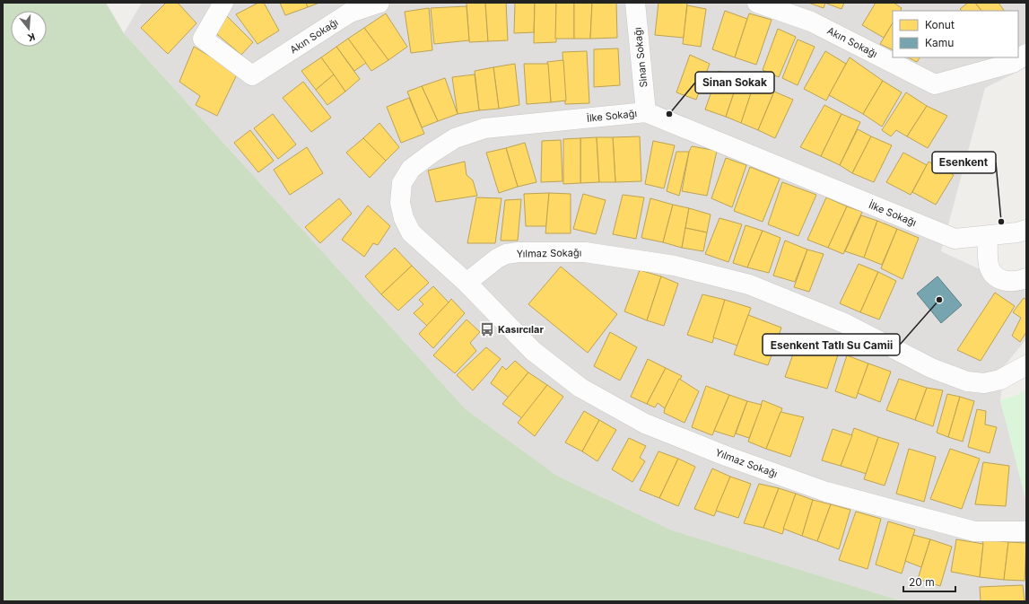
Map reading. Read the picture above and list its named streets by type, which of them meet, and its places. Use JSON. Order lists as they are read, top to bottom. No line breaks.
{"streets":{"street":["Akın Sokağı","Sinan Sokağı","İlke Sokağı","Yılmaz Sokağı"]},"crossings":[["Sinan Sokağı","İlke Sokağı"],["İlke Sokağı","Yılmaz Sokağı"]],"places":{"other":["Sinan Sokak","Esenkent","Esenkent Tatlı Su Camii"],"bus stop":["Kasırcılar"]},"legend":["Konut","Kamu"],"scale_bar":"20 m","north":"bottom"}
